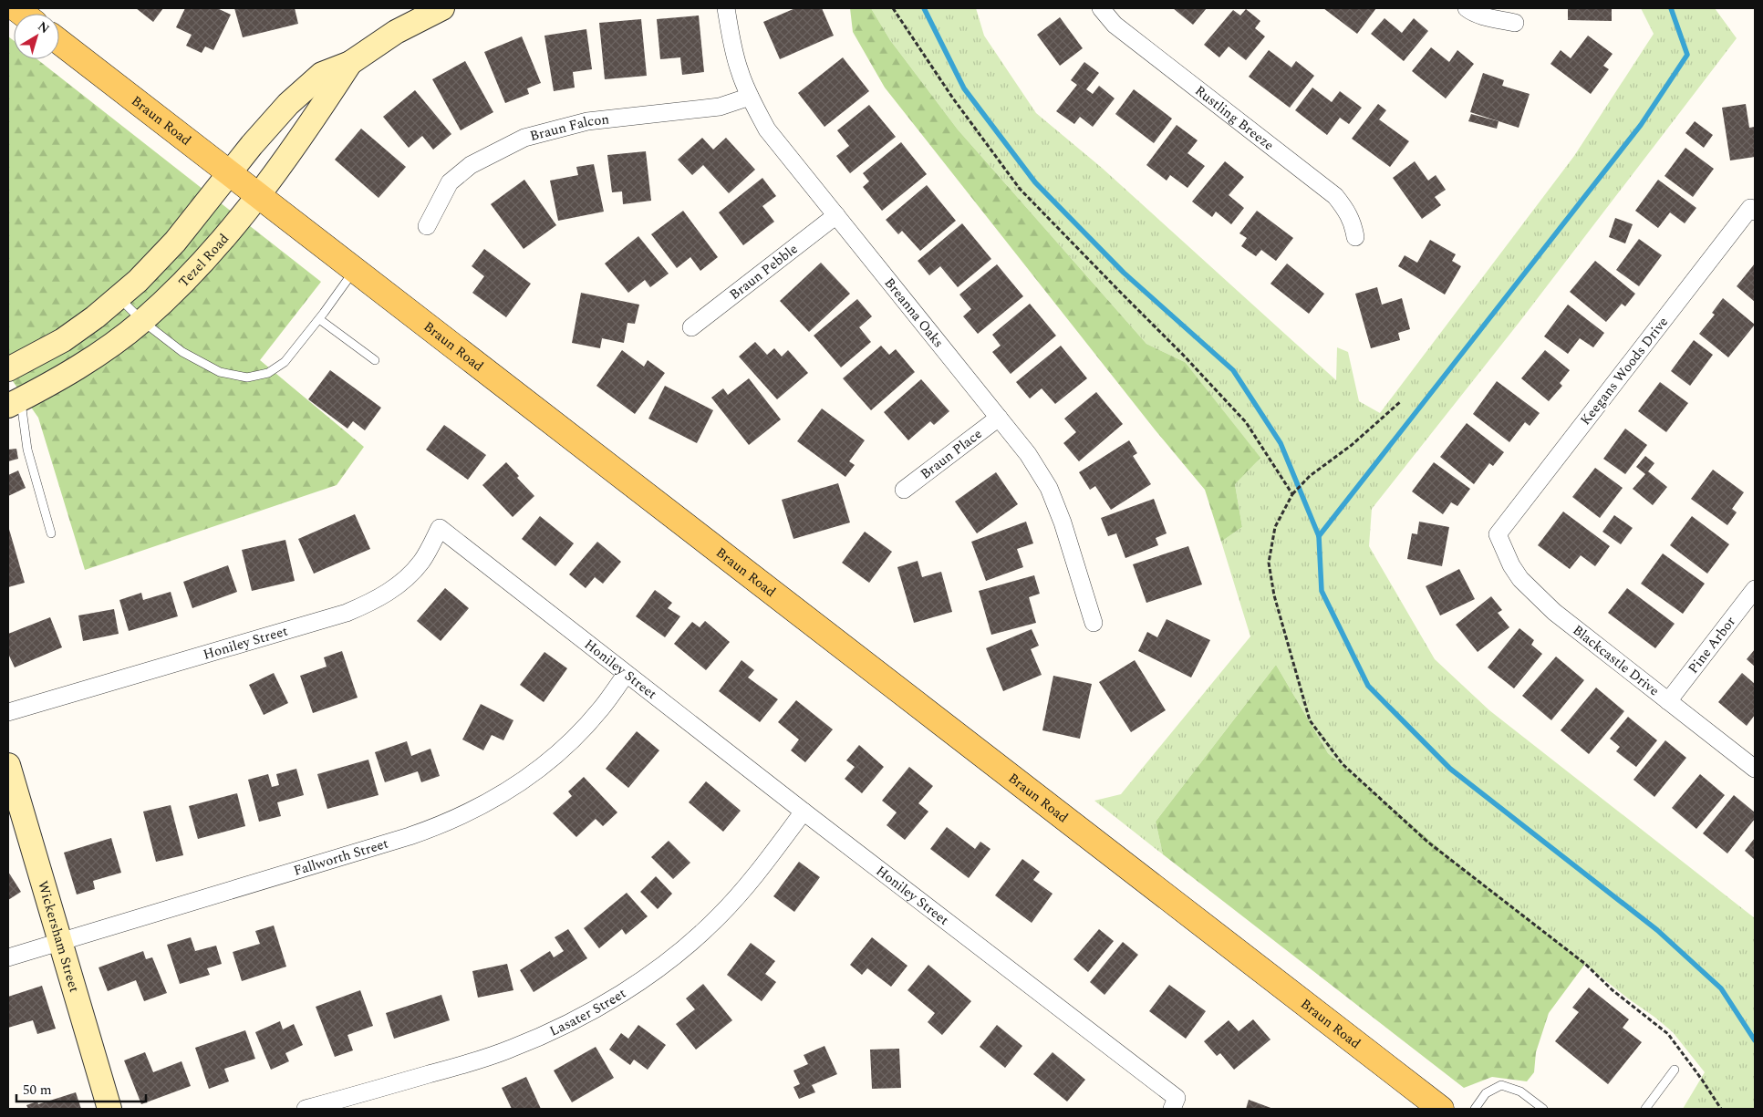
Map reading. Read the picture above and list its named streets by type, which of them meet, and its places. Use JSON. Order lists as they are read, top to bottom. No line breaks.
{"streets":{"main road":["Braun Road","Tezel Road","Wickersham Street"],"street":["Rustling Breeze","Braun Falcon","Braun Pebble","Breanna Oaks","Keegans Woods Drive","Braun Place","Honiley Street","Pine Arbor","Blackcastle Drive","Fallworth Street","Lasater Street"]},"crossings":[["Braun Road","Tezel Road"],["Braun Falcon","Breanna Oaks"],["Braun Pebble","Breanna Oaks"],["Breanna Oaks","Braun Place"],["Keegans Woods Drive","Blackcastle Drive"],["Honiley Street","Fallworth Street"],["Honiley Street","Lasater Street"],["Pine Arbor","Blackcastle Drive"],["Fallworth Street","Wickersham Street"]],"scale_bar":"50 m","north":"top right"}
